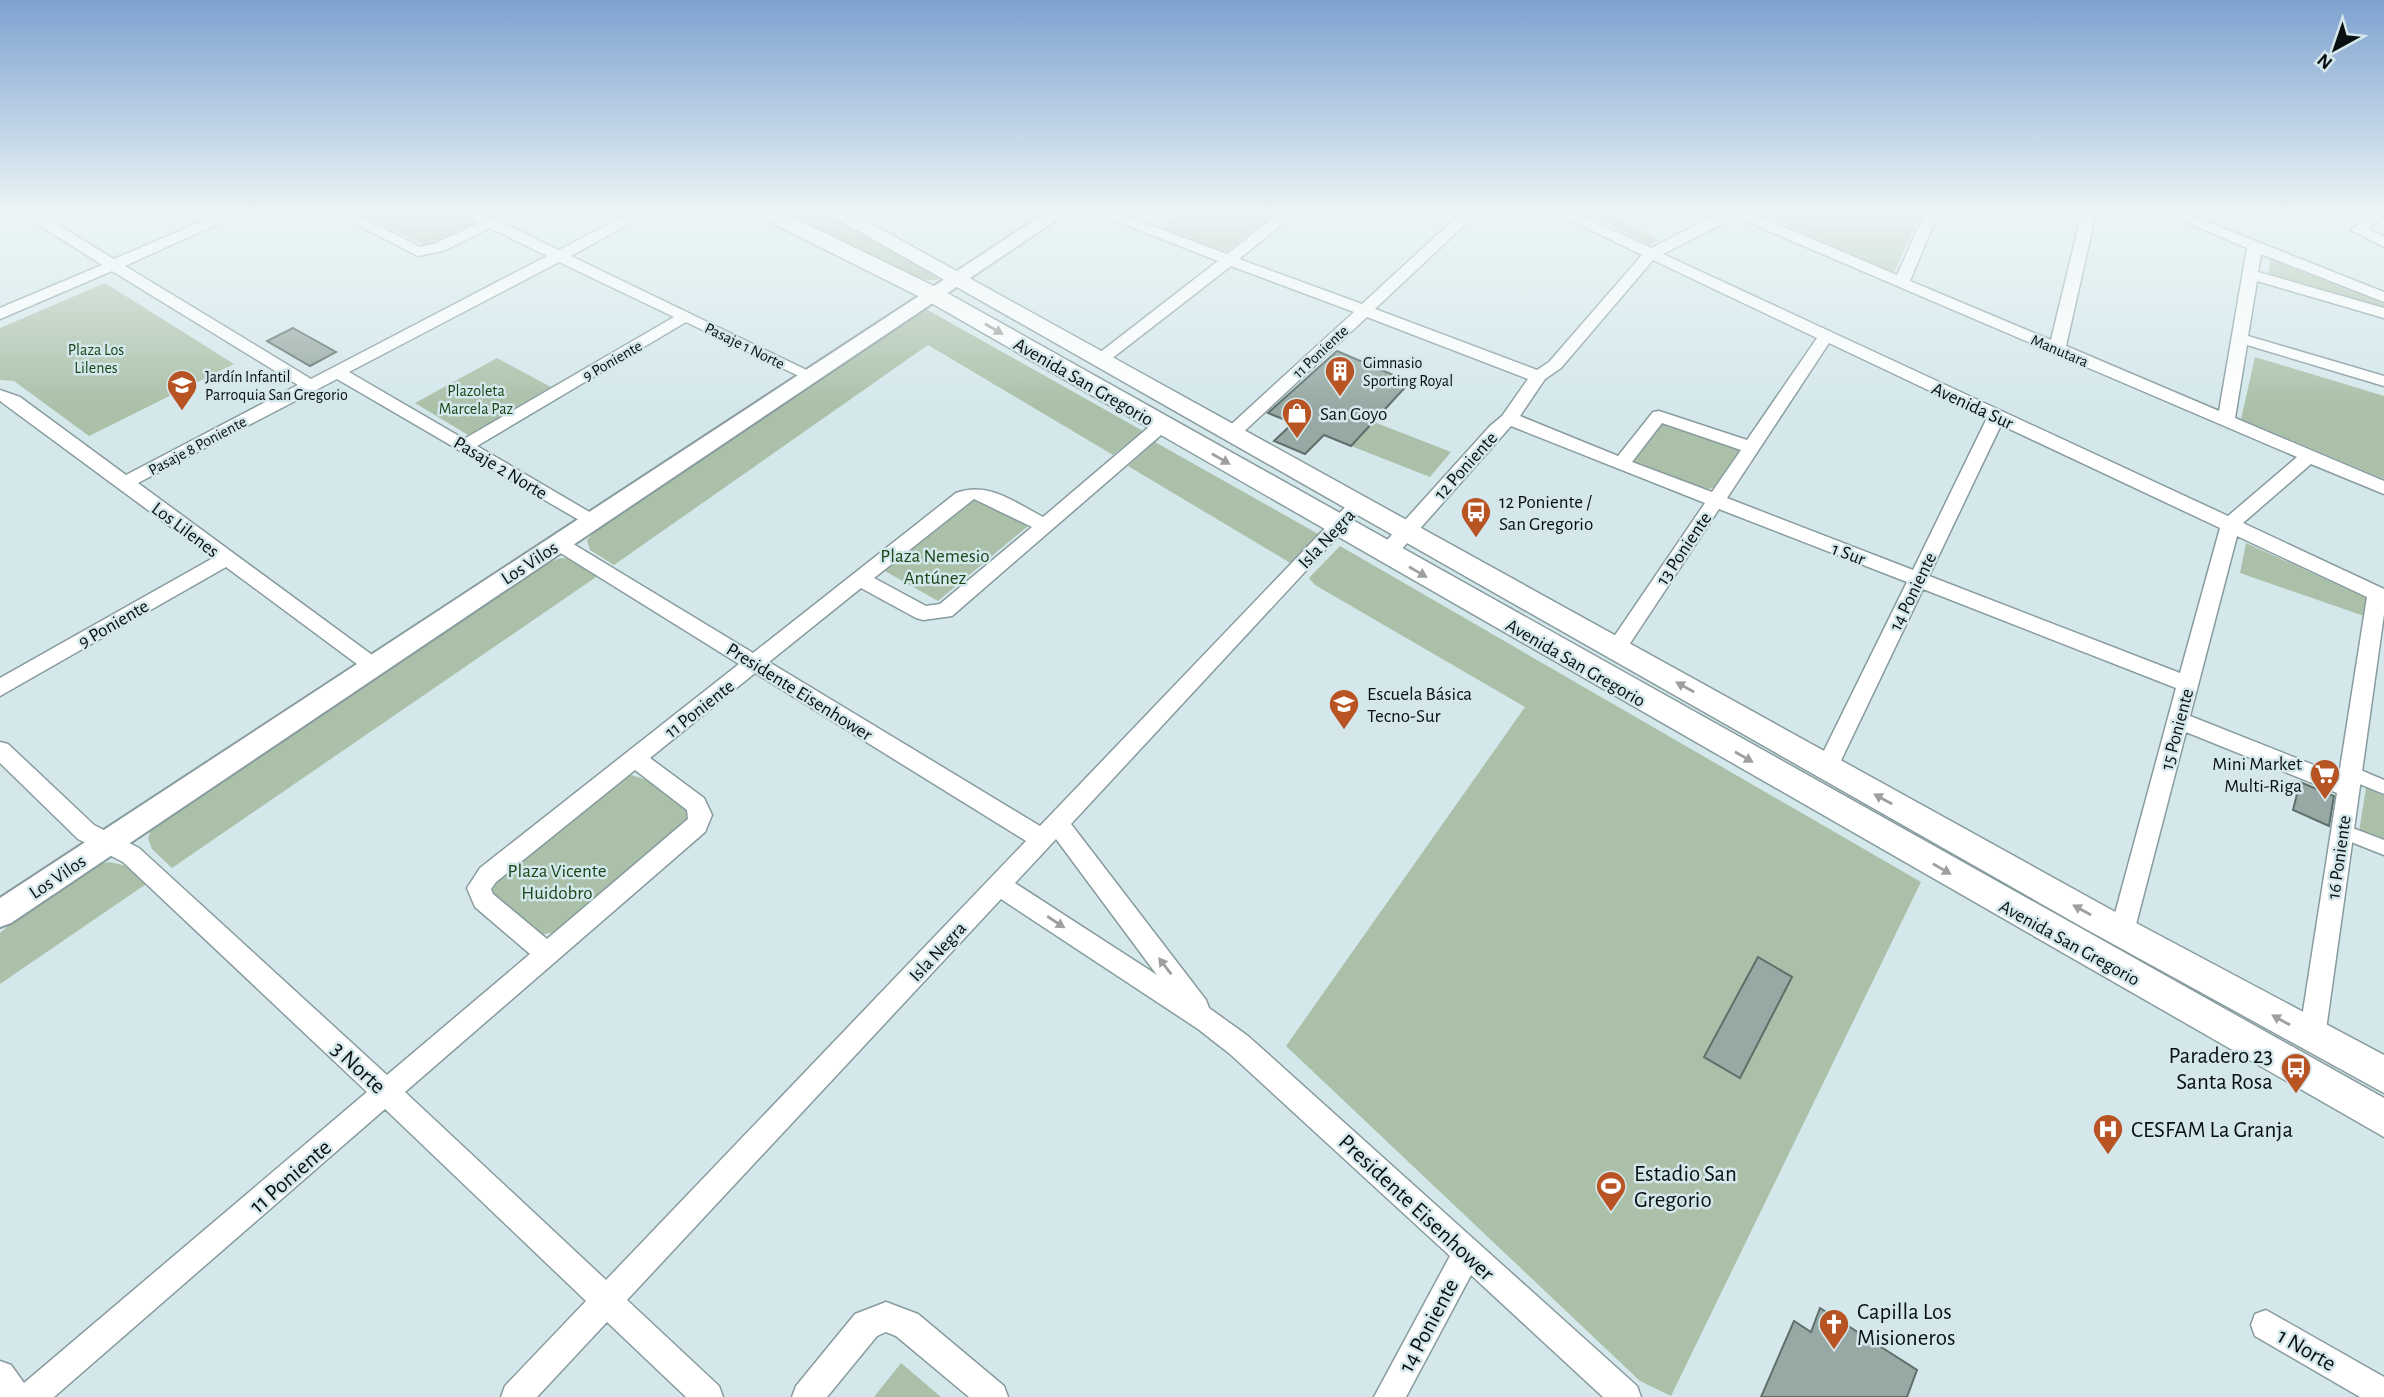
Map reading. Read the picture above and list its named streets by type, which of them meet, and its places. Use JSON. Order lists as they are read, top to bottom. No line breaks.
{"streets":{"main road":["Avenida San Gregorio"],"street":["Pasaje 1 Norte","Manutara","11 Poniente","9 Poniente","Avenida Sur","Pasaje 8 Poniente","12 Poniente","Pasaje 2 Norte","Los Lilenes","Isla Negra","13 Poniente","1 Sur","Los Vilos","14 Poniente","Presidente Eisenhower","15 Poniente","16 Poniente","3 Norte","1 Norte"]},"crossings":[["Pasaje 1 Norte","9 Poniente"],["Pasaje 1 Norte","Los Vilos"],["11 Poniente","Avenida San Gregorio"],["11 Poniente","Presidente Eisenhower"],["11 Poniente","3 Norte"],["9 Poniente","Pasaje 2 Norte"],["9 Poniente","Los Lilenes"],["Avenida San Gregorio","12 Poniente"],["Avenida San Gregorio","Isla Negra"],["Avenida San Gregorio","13 Poniente"],["Avenida San Gregorio","Los Vilos"],["Avenida San Gregorio","14 Poniente"],["Avenida San Gregorio","15 Poniente"],["Avenida San Gregorio","16 Poniente"],["Avenida Sur","13 Poniente"],["Avenida Sur","14 Poniente"],["Avenida Sur","15 Poniente"],["Avenida Sur","16 Poniente"],["Pasaje 8 Poniente","Pasaje 2 Norte"],["Pasaje 8 Poniente","Los Lilenes"],["12 Poniente","1 Sur"],["Pasaje 2 Norte","Los Vilos"],["Los Lilenes","Los Vilos"],["Isla Negra","Presidente Eisenhower"],["Isla Negra","3 Norte"],["13 Poniente","1 Sur"],["1 Sur","14 Poniente"],["1 Sur","15 Poniente"],["Los Vilos","Presidente Eisenhower"],["Los Vilos","3 Norte"],["14 Poniente","Presidente Eisenhower"]],"parks":["Plaza Los Lilenes","Plazoleta Marcela Paz","Plaza Nemesio Antúnez","Plaza Vicente Huidobro"],"places":{"building":["Gimnasio Sporting Royal"],"school or university":["Jardín Infantil Parroquia San Gregorio","Escuela Básica Tecno-Sur"],"shop":["San Goyo"],"bus stop":["12 Poniente / San Gregorio","Paradero 23 Santa Rosa"],"supermarket":["Mini Market Multi-Riga"],"hospital":["CESFAM La Granja"],"sports":["Estadio San Gregorio"],"church":["Capilla Los Misioneros"]},"north":"bottom left"}
